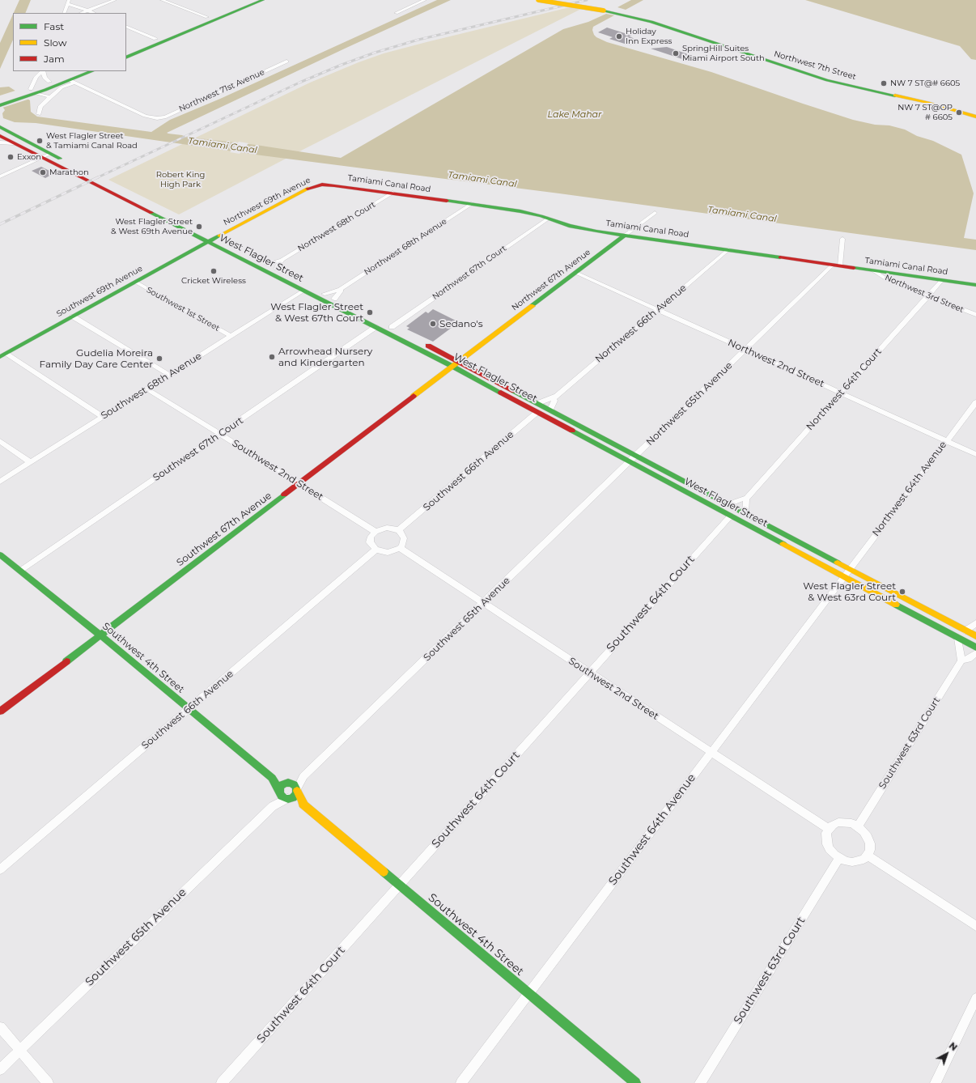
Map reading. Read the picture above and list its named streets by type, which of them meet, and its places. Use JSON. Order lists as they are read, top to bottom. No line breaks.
{"streets":{"main road":["Northwest 7th Street","Tamiami Canal Road","Northwest 69th Avenue","West Flagler Street","Northwest 67th Avenue","Southwest 69th Avenue","Southwest 67th Avenue","Southwest 4th Street"],"street":["Northwest 71st Avenue","Northwest 68th Court","Northwest 68th Avenue","Northwest 67th Court","Northwest 3rd Street","Southwest 1st Street","Northwest 66th Avenue","Northwest 2nd Street","Southwest 68th Avenue","Northwest 64th Court","Northwest 65th Avenue","Southwest 67th Court","Southwest 2nd Street","Southwest 66th Avenue","Northwest 64th Avenue","Southwest 64th Court","Southwest 65th Avenue","Southwest 63rd Court","Southwest 64th Avenue"]},"crossings":[["Tamiami Canal Road","Northwest 69th Avenue"],["Tamiami Canal Road","Northwest 68th Court"],["Tamiami Canal Road","Northwest 68th Avenue"],["Tamiami Canal Road","Northwest 67th Court"],["Tamiami Canal Road","Northwest 67th Avenue"],["Tamiami Canal Road","Northwest 3rd Street"],["Tamiami Canal Road","Northwest 66th Avenue"],["Tamiami Canal Road","Northwest 64th Court"],["Tamiami Canal Road","Northwest 65th Avenue"],["Northwest 69th Avenue","West Flagler Street"],["Northwest 69th Avenue","Southwest 69th Avenue"],["Northwest 68th Court","West Flagler Street"],["Northwest 68th Avenue","West Flagler Street"],["West Flagler Street","Northwest 67th Court"],["West Flagler Street","Northwest 67th Avenue"],["West Flagler Street","Southwest 69th Avenue"],["West Flagler Street","Northwest 66th Avenue"],["West Flagler Street","Southwest 68th Avenue"],["West Flagler Street","Northwest 64th Court"],["West Flagler Street","Northwest 65th Avenue"],["West Flagler Street","Southwest 67th Court"],["West Flagler Street","Southwest 66th Avenue"],["West Flagler Street","Northwest 64th Avenue"],["West Flagler Street","Southwest 67th Avenue"],["West Flagler Street","Southwest 64th Court"],["West Flagler Street","Southwest 65th Avenue"],["West Flagler Street","Southwest 64th Avenue"],["Northwest 67th Avenue","Northwest 2nd Street"],["Northwest 67th Avenue","Southwest 67th Avenue"],["Southwest 69th Avenue","Southwest 1st Street"],["Northwest 3rd Street","Northwest 64th Court"],["Southwest 1st Street","Southwest 68th Avenue"],["Northwest 66th Avenue","Northwest 2nd Street"],["Northwest 2nd Street","Northwest 64th Court"],["Northwest 2nd Street","Northwest 65th Avenue"],["Northwest 2nd Street","Northwest 64th Avenue"],["Southwest 68th Avenue","Southwest 2nd Street"],["Northwest 65th Avenue","Southwest 65th Avenue"],["Southwest 67th Court","Southwest 2nd Street"],["Southwest 67th Court","Southwest 4th Street"],["Southwest 2nd Street","Southwest 66th Avenue"],["Southwest 2nd Street","Southwest 67th Avenue"],["Southwest 2nd Street","Southwest 64th Court"],["Southwest 2nd Street","Southwest 65th Avenue"],["Southwest 2nd Street","Southwest 63rd Court"],["Southwest 2nd Street","Southwest 64th Avenue"],["Southwest 66th Avenue","Southwest 4th Street"],["Northwest 64th Avenue","Southwest 64th Avenue"],["Southwest 67th Avenue","Southwest 4th Street"],["Southwest 64th Court","Southwest 4th Street"],["Southwest 65th Avenue","Southwest 4th Street"],["Southwest 4th Street","Southwest 64th Avenue"]],"water":["Lake Mahar","Tamiami Canal"],"parks":["Robert King High Park"],"places":["Holiday Inn Express","SpringHill Suites Miami Airport South","NW 7 ST@# 6605","NW 7 ST@OP # 6605","West Flagler Street & Tamiami Canal Road","Exxon","Marathon","West Flagler Street & West 69th Avenue","Cricket Wireless","West Flagler Street & West 67th Court","Sedano's","Arrowhead Nursery and Kindergarten","Gudelia Moreira Family Day Care Center","West Flagler Street & West 63rd Court"],"legend":["Fast","Slow","Jam"],"north":"top right"}
